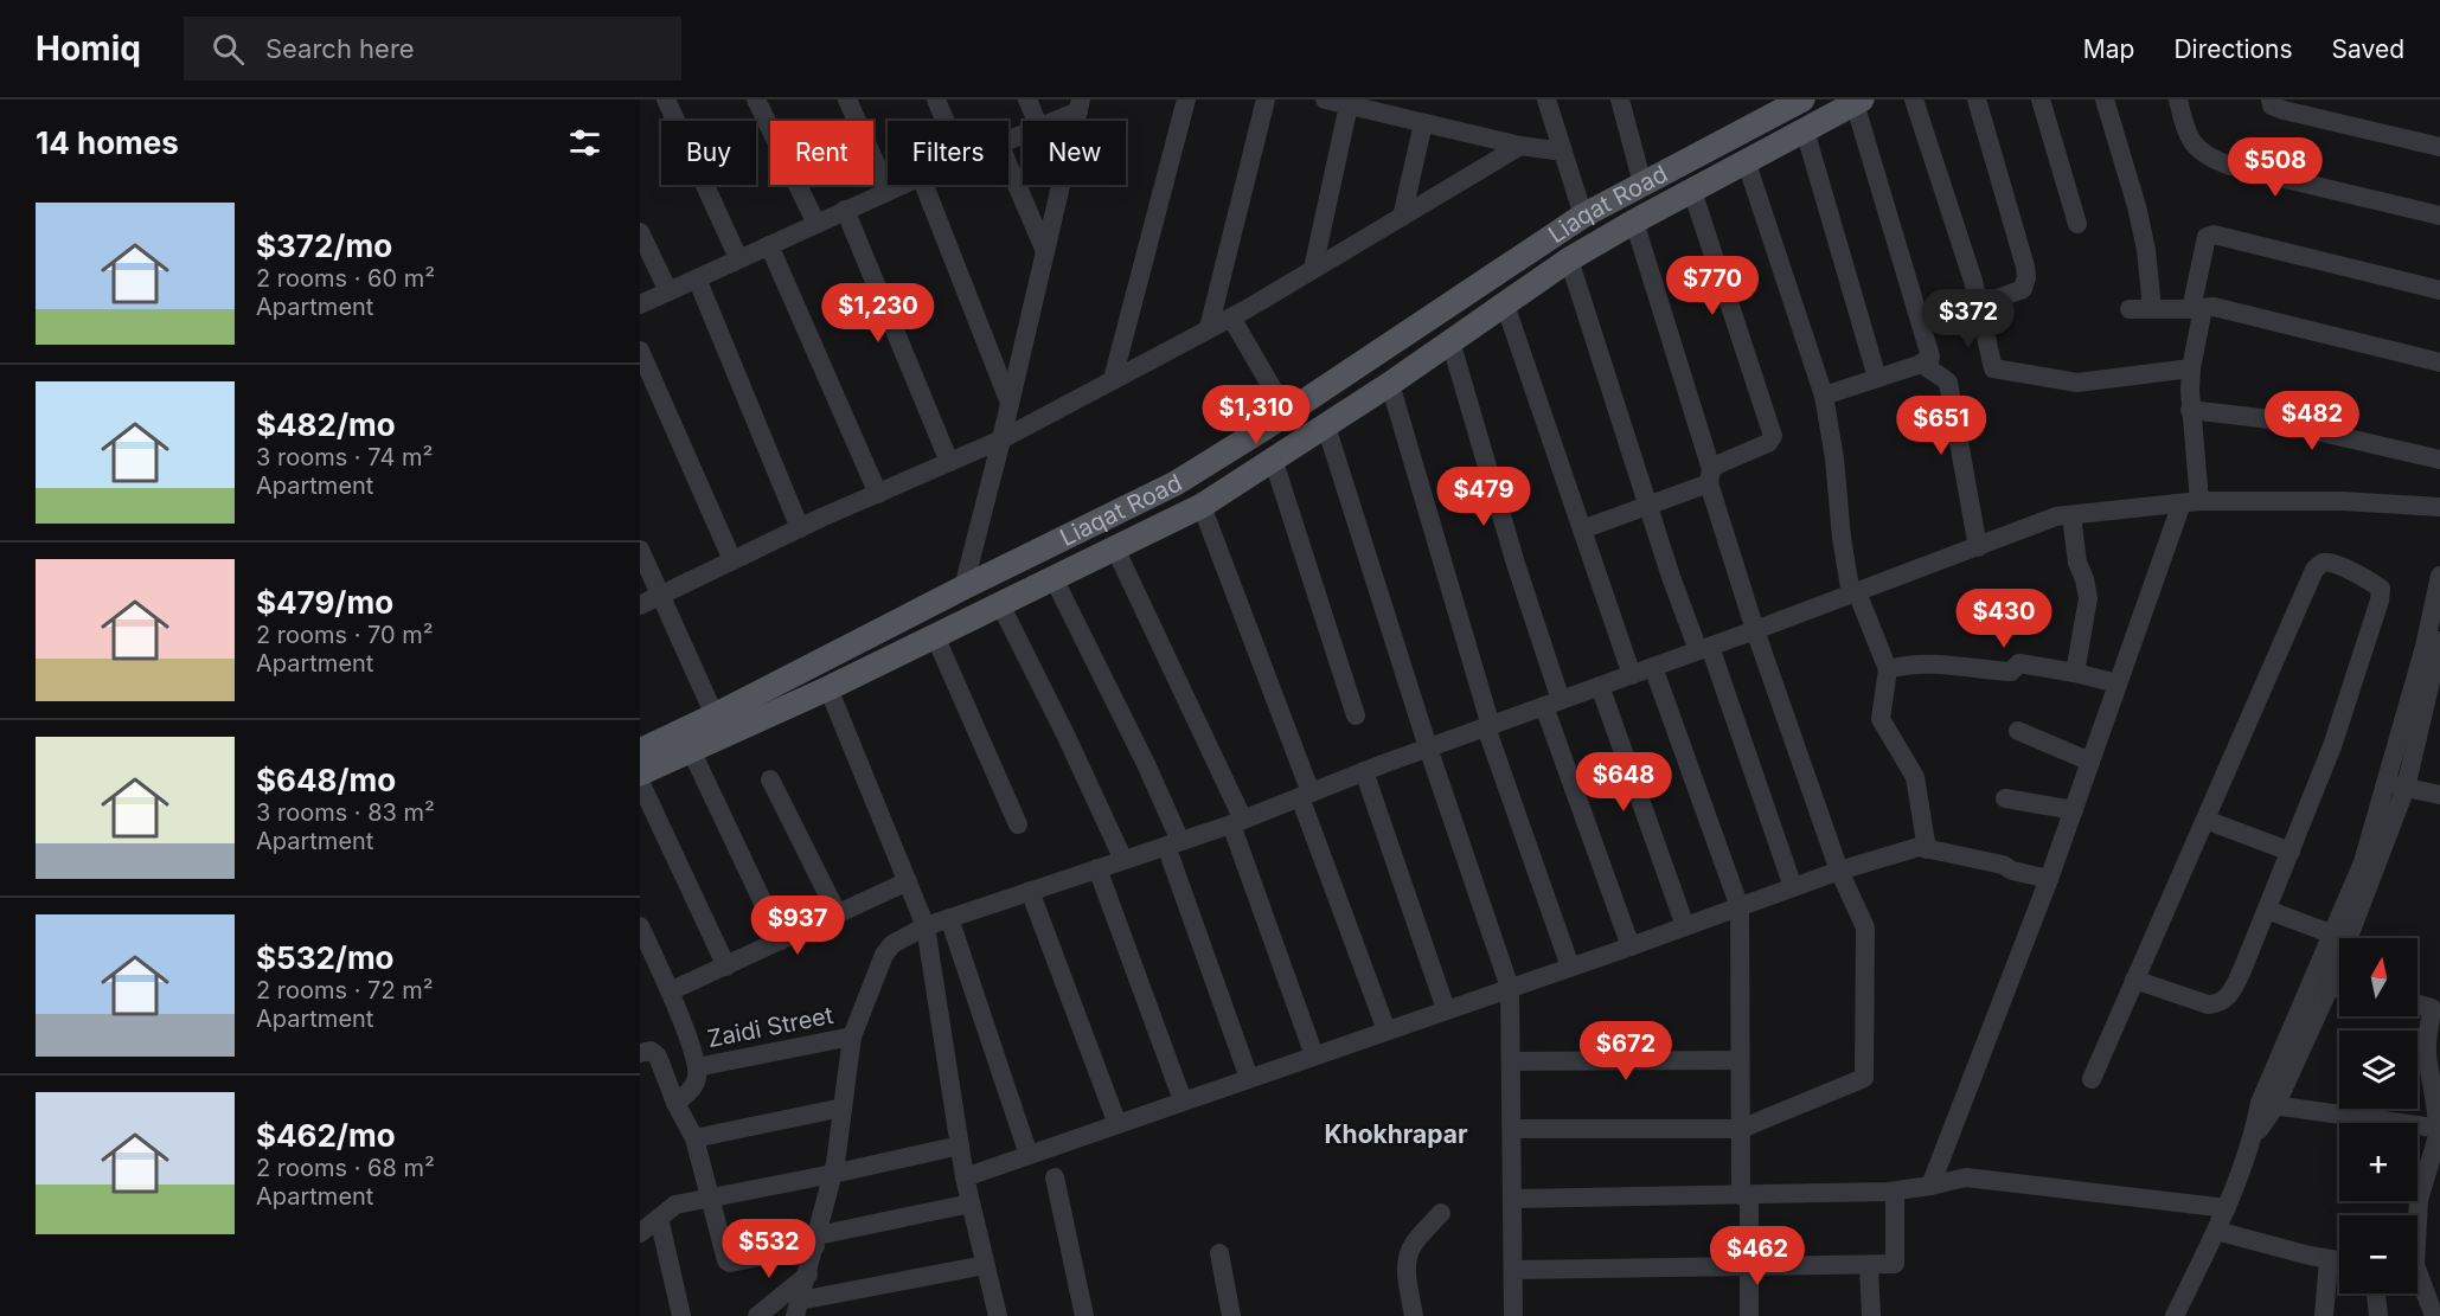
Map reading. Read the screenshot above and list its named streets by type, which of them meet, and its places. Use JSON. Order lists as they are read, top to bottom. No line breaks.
{"streets":{"main road":["Liaqat Road"],"street":["Zaidi Street"]},"districts":["Khokhrapar"],"north":"top","page":{"header":"Homiq","search":"Search here","nav":["Map","Directions","Saved"],"heading":"14 homes","chip":["Buy","Rent","Filters","New"],"price":["$508","$770","$1,230","$372","$1,310","$482","$651","$479","$430","$648","$937","$672","$532","$462"],"list":[{"name":"$372/mo","note":"2 rooms · 60 m² · Apartment"},{"name":"$482/mo","note":"3 rooms · 74 m² · Apartment"},{"name":"$479/mo","note":"2 rooms · 70 m² · Apartment"},{"name":"$648/mo","note":"3 rooms · 83 m² · Apartment"},{"name":"$532/mo","note":"2 rooms · 72 m² · Apartment"},{"name":"$462/mo","note":"2 rooms · 68 m² · Apartment"}],"map_buttons":["+","−"]}}
